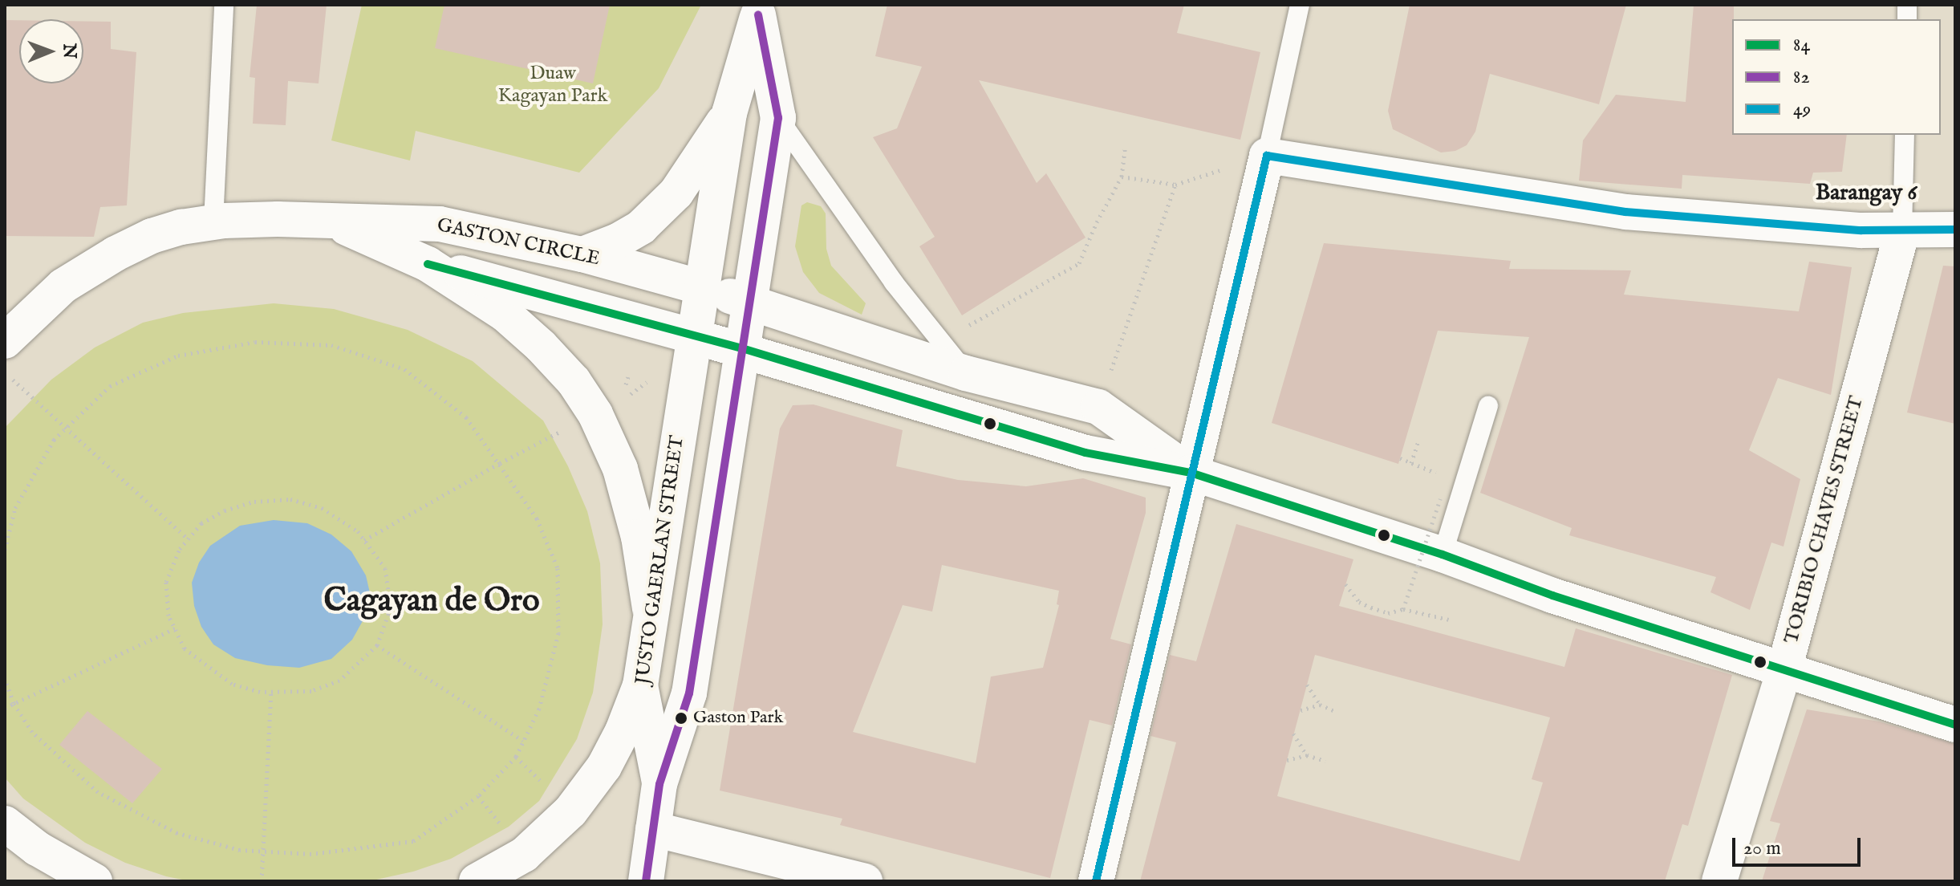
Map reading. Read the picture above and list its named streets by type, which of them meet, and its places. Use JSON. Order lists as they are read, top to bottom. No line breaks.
{"streets":{"street":["GASTON CIRCLE","TORIBIO CHAVES STREET","JUSTO GAERLAN STREET"]},"crossings":[["GASTON CIRCLE","JUSTO GAERLAN STREET"]],"districts":["Barangay 6","Cagayan de Oro"],"parks":["Duaw Kagayan Park"],"places":["Gaston Park"],"lines":["transit line 82","transit line 49","transit line 84"],"legend":["84","82","49"],"scale_bar":"20 m","north":"right"}
